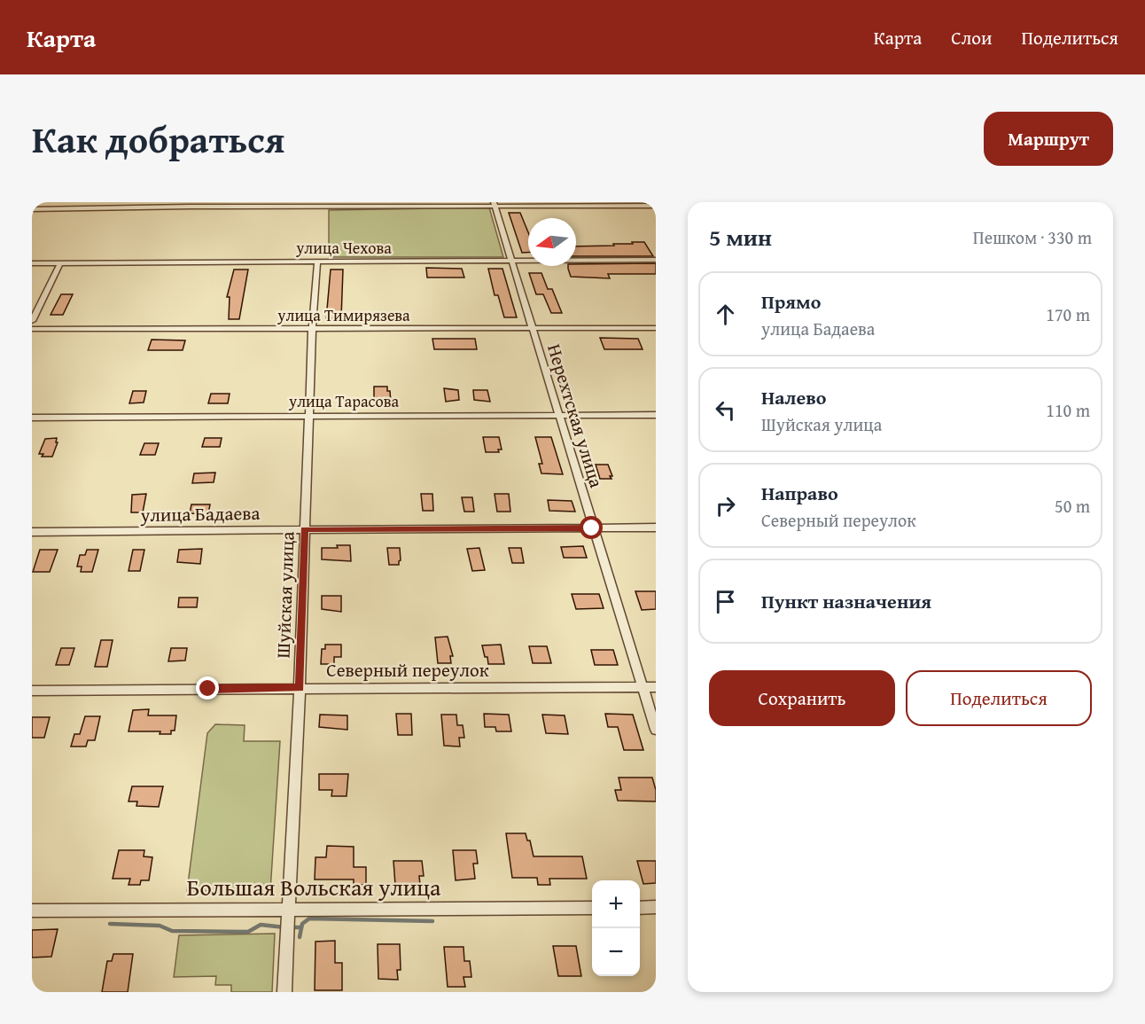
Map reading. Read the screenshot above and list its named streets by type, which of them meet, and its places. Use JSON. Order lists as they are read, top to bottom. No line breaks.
{"streets":{"street":["улица Чехова","улица Тимирязева","улица Тарасова","Нерехтская улица","улица Бадаева","Шуйская улица","Северный переулок","Большая Вольская улица"]},"crossings":[["улица Чехова","Нерехтская улица"],["улица Чехова","Шуйская улица"],["улица Тимирязева","Нерехтская улица"],["улица Тимирязева","Шуйская улица"],["улица Тарасова","Нерехтская улица"],["улица Тарасова","Шуйская улица"],["Нерехтская улица","улица Бадаева"],["Нерехтская улица","Северный переулок"],["улица Бадаева","Шуйская улица"],["Шуйская улица","Северный переулок"],["Шуйская улица","Большая Вольская улица"]],"north":"left","page":{"header":"Карта","nav":["Карта","Слои","Поделиться"],"title":"Как добраться","buttons":["Маршрут",["Сохранить","Поделиться"]],"heading":["5 мин","Пешком · 330 m"],"list":[["Прямо","улица Бадаева","170 m"],["Налево","Шуйская улица","110 m"],["Направо","Северный переулок","50 m"],"Пункт назначения"],"map_buttons":["+","−"]}}
